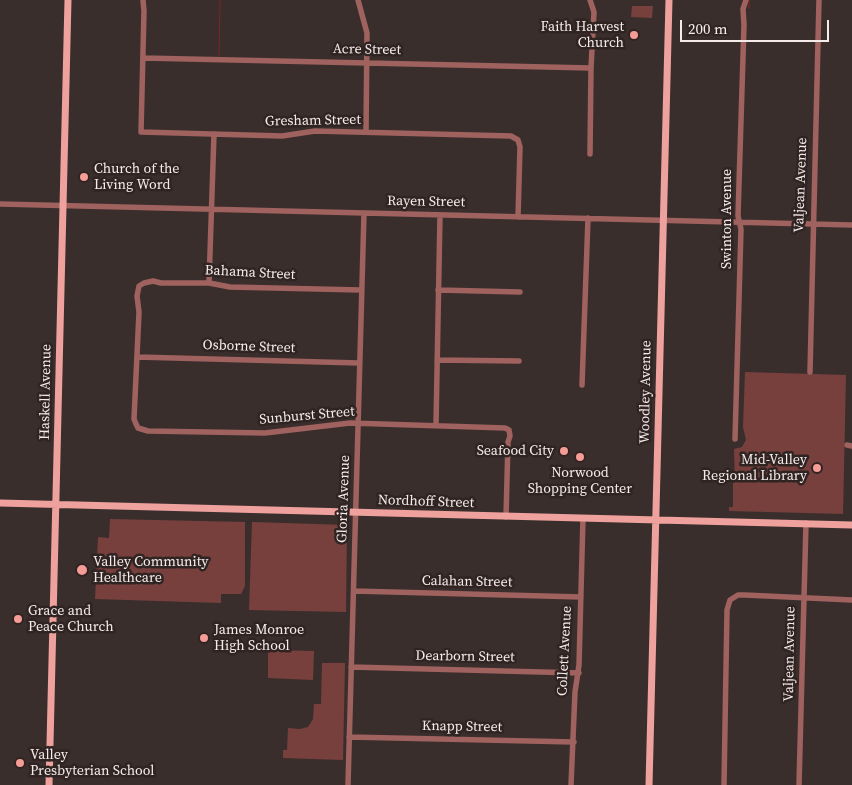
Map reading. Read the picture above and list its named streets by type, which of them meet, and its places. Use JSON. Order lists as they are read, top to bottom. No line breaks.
{"streets":{"main road":["Haskell Avenue","Woodley Avenue","Nordhoff Street"],"street":["Acre Street","Gresham Street","Valjean Avenue","Rayen Street","Swinton Avenue","Bahama Street","Osborne Street","Sunburst Street","Gloria Avenue","Calahan Street","Collett Avenue","Dearborn Street","Knapp Street"]},"crossings":[["Acre Street","Gresham Street"],["Gresham Street","Rayen Street"],["Valjean Avenue","Rayen Street"],["Valjean Avenue","Nordhoff Street"],["Rayen Street","Swinton Avenue"],["Rayen Street","Haskell Avenue"],["Rayen Street","Woodley Avenue"],["Rayen Street","Gloria Avenue"],["Bahama Street","Osborne Street"],["Bahama Street","Sunburst Street"],["Bahama Street","Gloria Avenue"],["Osborne Street","Sunburst Street"],["Osborne Street","Gloria Avenue"],["Haskell Avenue","Nordhoff Street"],["Woodley Avenue","Nordhoff Street"],["Sunburst Street","Gloria Avenue"],["Sunburst Street","Nordhoff Street"],["Gloria Avenue","Nordhoff Street"],["Gloria Avenue","Calahan Street"],["Gloria Avenue","Dearborn Street"],["Gloria Avenue","Knapp Street"],["Nordhoff Street","Collett Avenue"],["Calahan Street","Collett Avenue"],["Collett Avenue","Dearborn Street"],["Collett Avenue","Knapp Street"]],"places":["Faith Harvest Church","Church of the Living Word","Seafood City","Norwood Shopping Center","Mid-Valley Regional Library","Valley Community Healthcare","Grace and Peace Church","James Monroe High School","Valley Presbyterian School"],"scale_bar":"200 m"}
